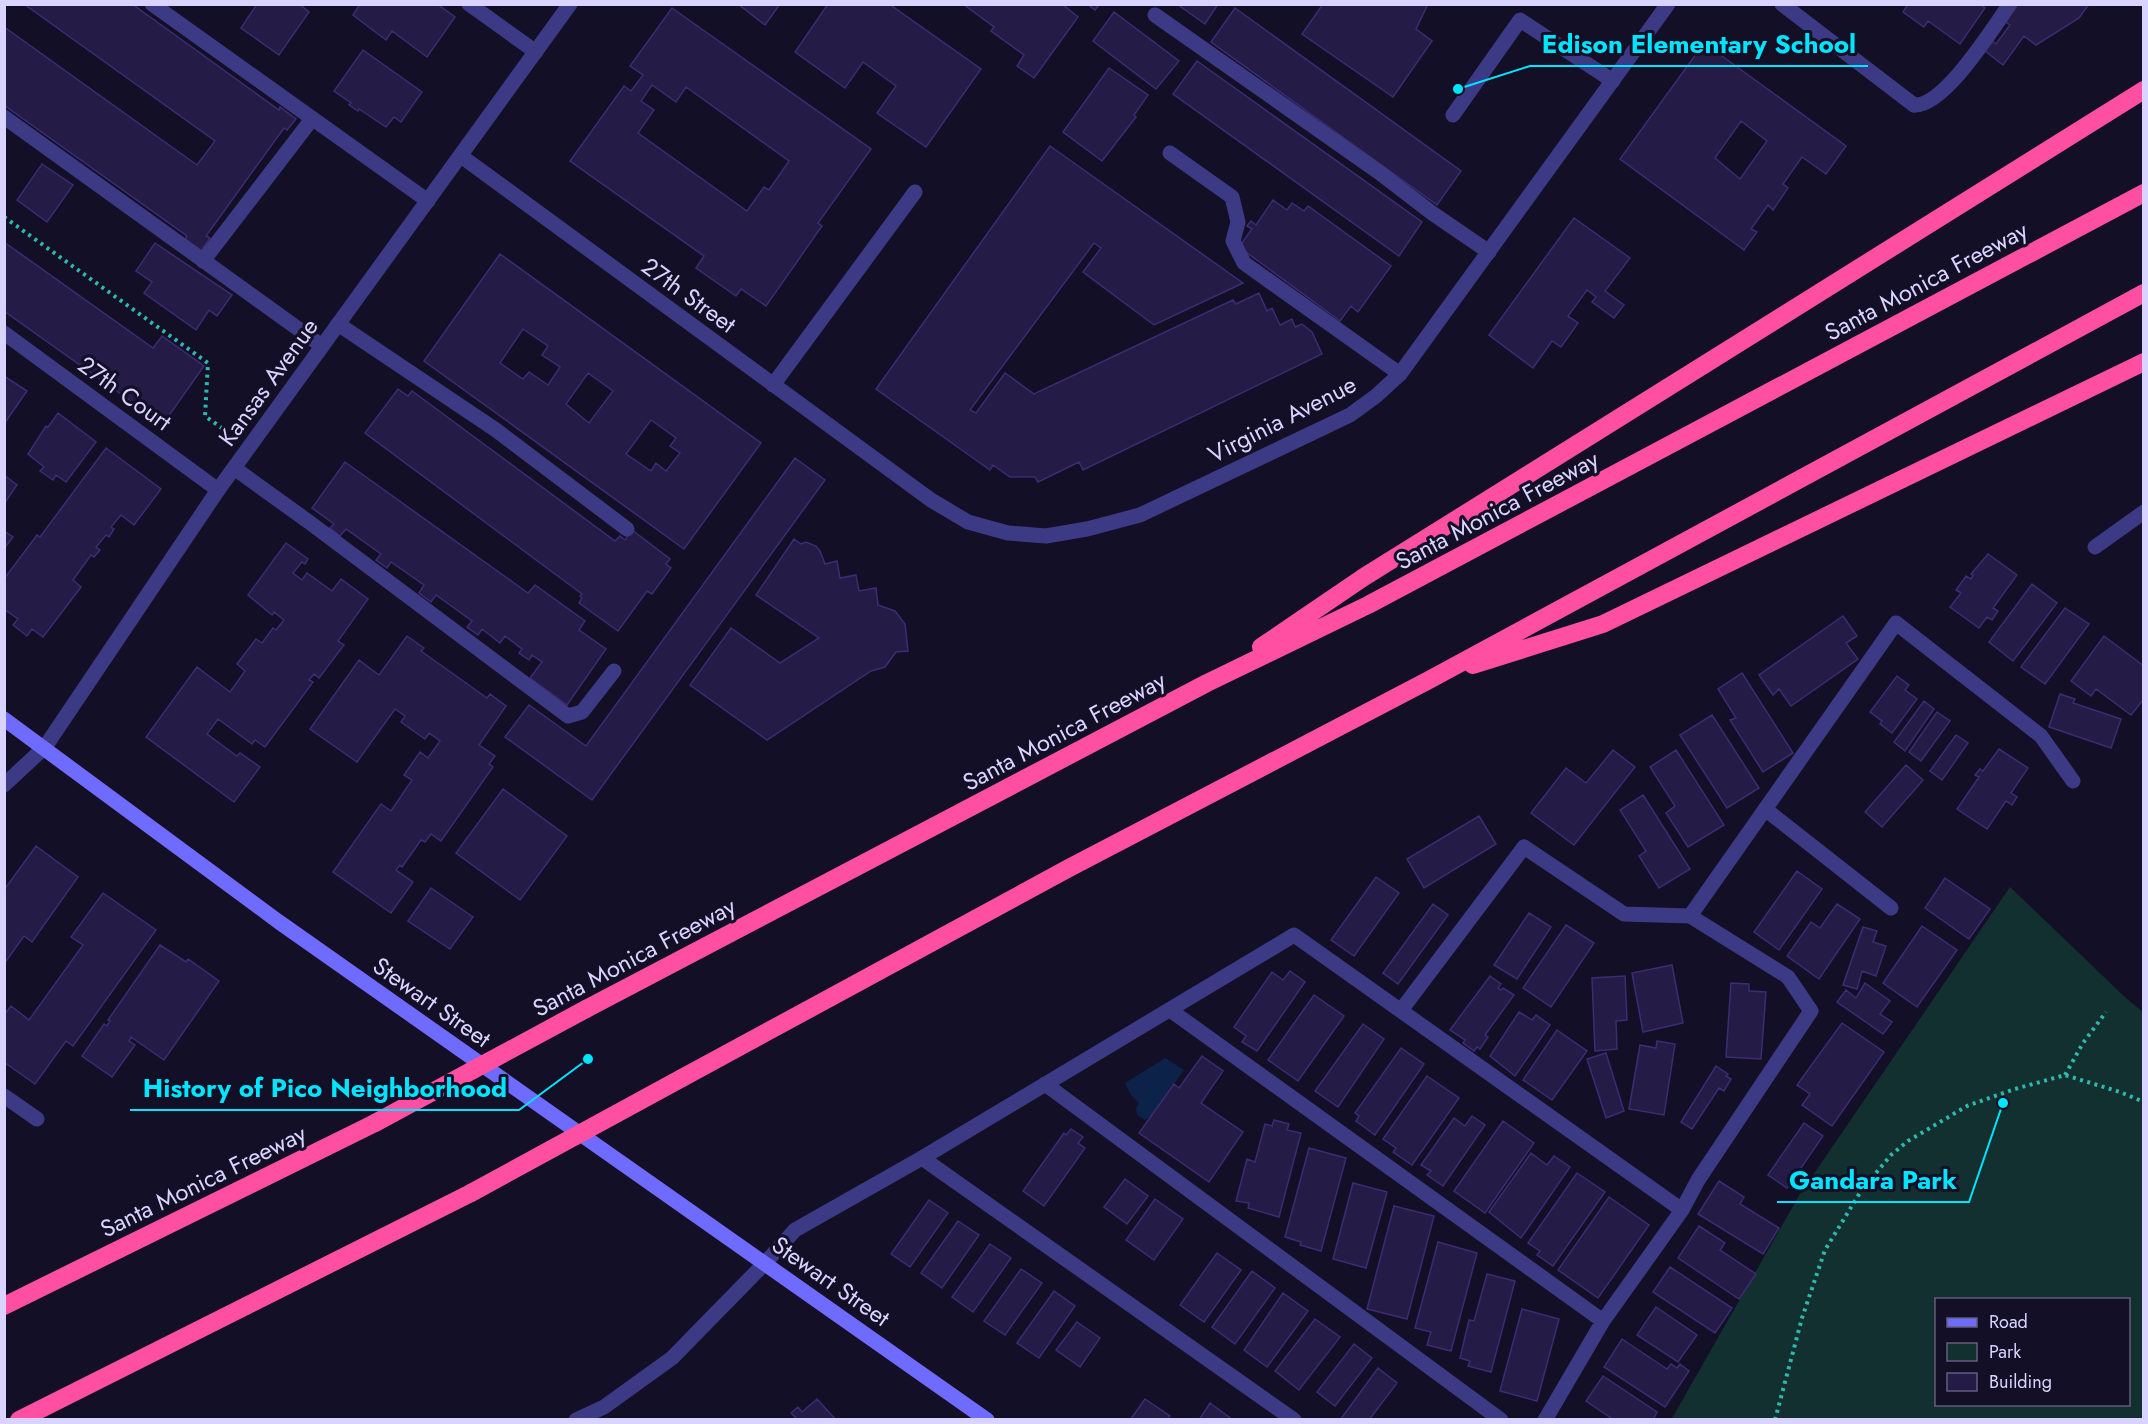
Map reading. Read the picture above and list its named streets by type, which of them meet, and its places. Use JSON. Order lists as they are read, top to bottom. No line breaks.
{"streets":{"highway":["Santa Monica Freeway"],"street":["27th Street","Kansas Avenue","27th Court","Virginia Avenue","Stewart Street"]},"crossings":[["27th Street","Kansas Avenue"],["27th Street","Virginia Avenue"],["Kansas Avenue","27th Court"],["Kansas Avenue","Stewart Street"]],"places":["Edison Elementary School","History of Pico Neighborhood","Gandara Park"],"legend":["Road","Park","Building"]}
